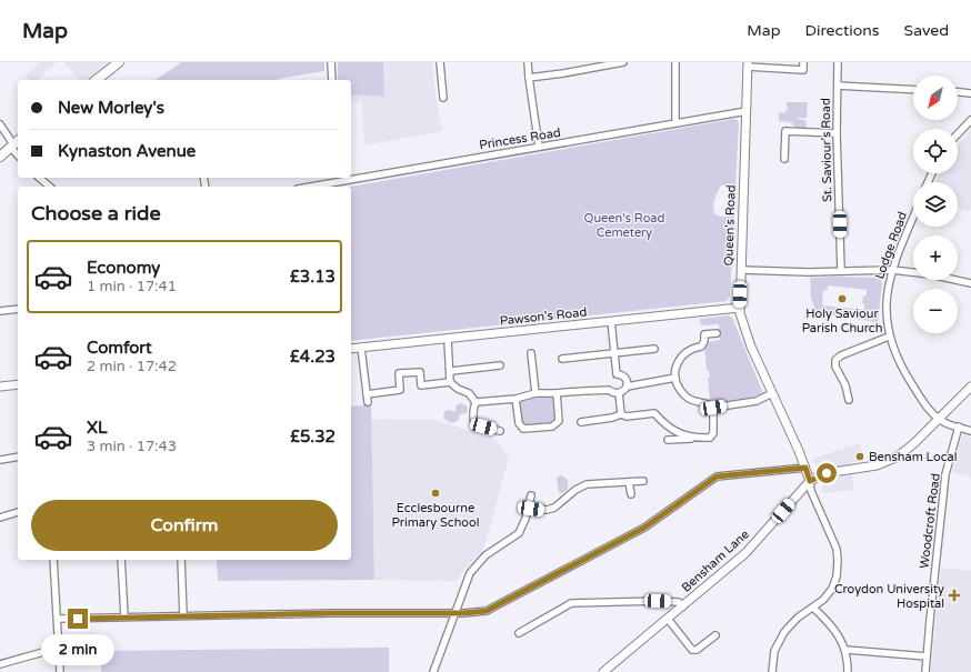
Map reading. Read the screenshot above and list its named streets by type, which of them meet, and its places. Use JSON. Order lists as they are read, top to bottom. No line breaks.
{"streets":{"street":["Princess Road","St. Saviour's Road","Queen's Road","Lodge Road","Pawson's Road","Woodcroft Road","Bensham Lane"]},"crossings":[["Princess Road","Queen's Road"],["Queen's Road","Pawson's Road"],["Queen's Road","Bensham Lane"],["Lodge Road","Bensham Lane"]],"parks":["Queen's Road Cemetery"],"places":{"other":["Holy Saviour Parish Church","Bensham Local","Ecclesbourne Primary School"],"health":["Croydon University Hospital"]},"north":"bottom left","page":{"header":"Map","nav":["Map","Directions","Saved"],"map_buttons":["+","−"],"banner":["New Morley's","Kynaston Avenue"],"heading":"Choose a ride","list":[{"name":"Economy","note":"1 min · 17:41","value":"£3.13"},{"name":"Comfort","note":"2 min · 17:42","value":"£4.23"},{"name":"XL","note":"3 min · 17:43","value":"£5.32"}],"buttons":"Confirm","bubble":"2 min"}}
